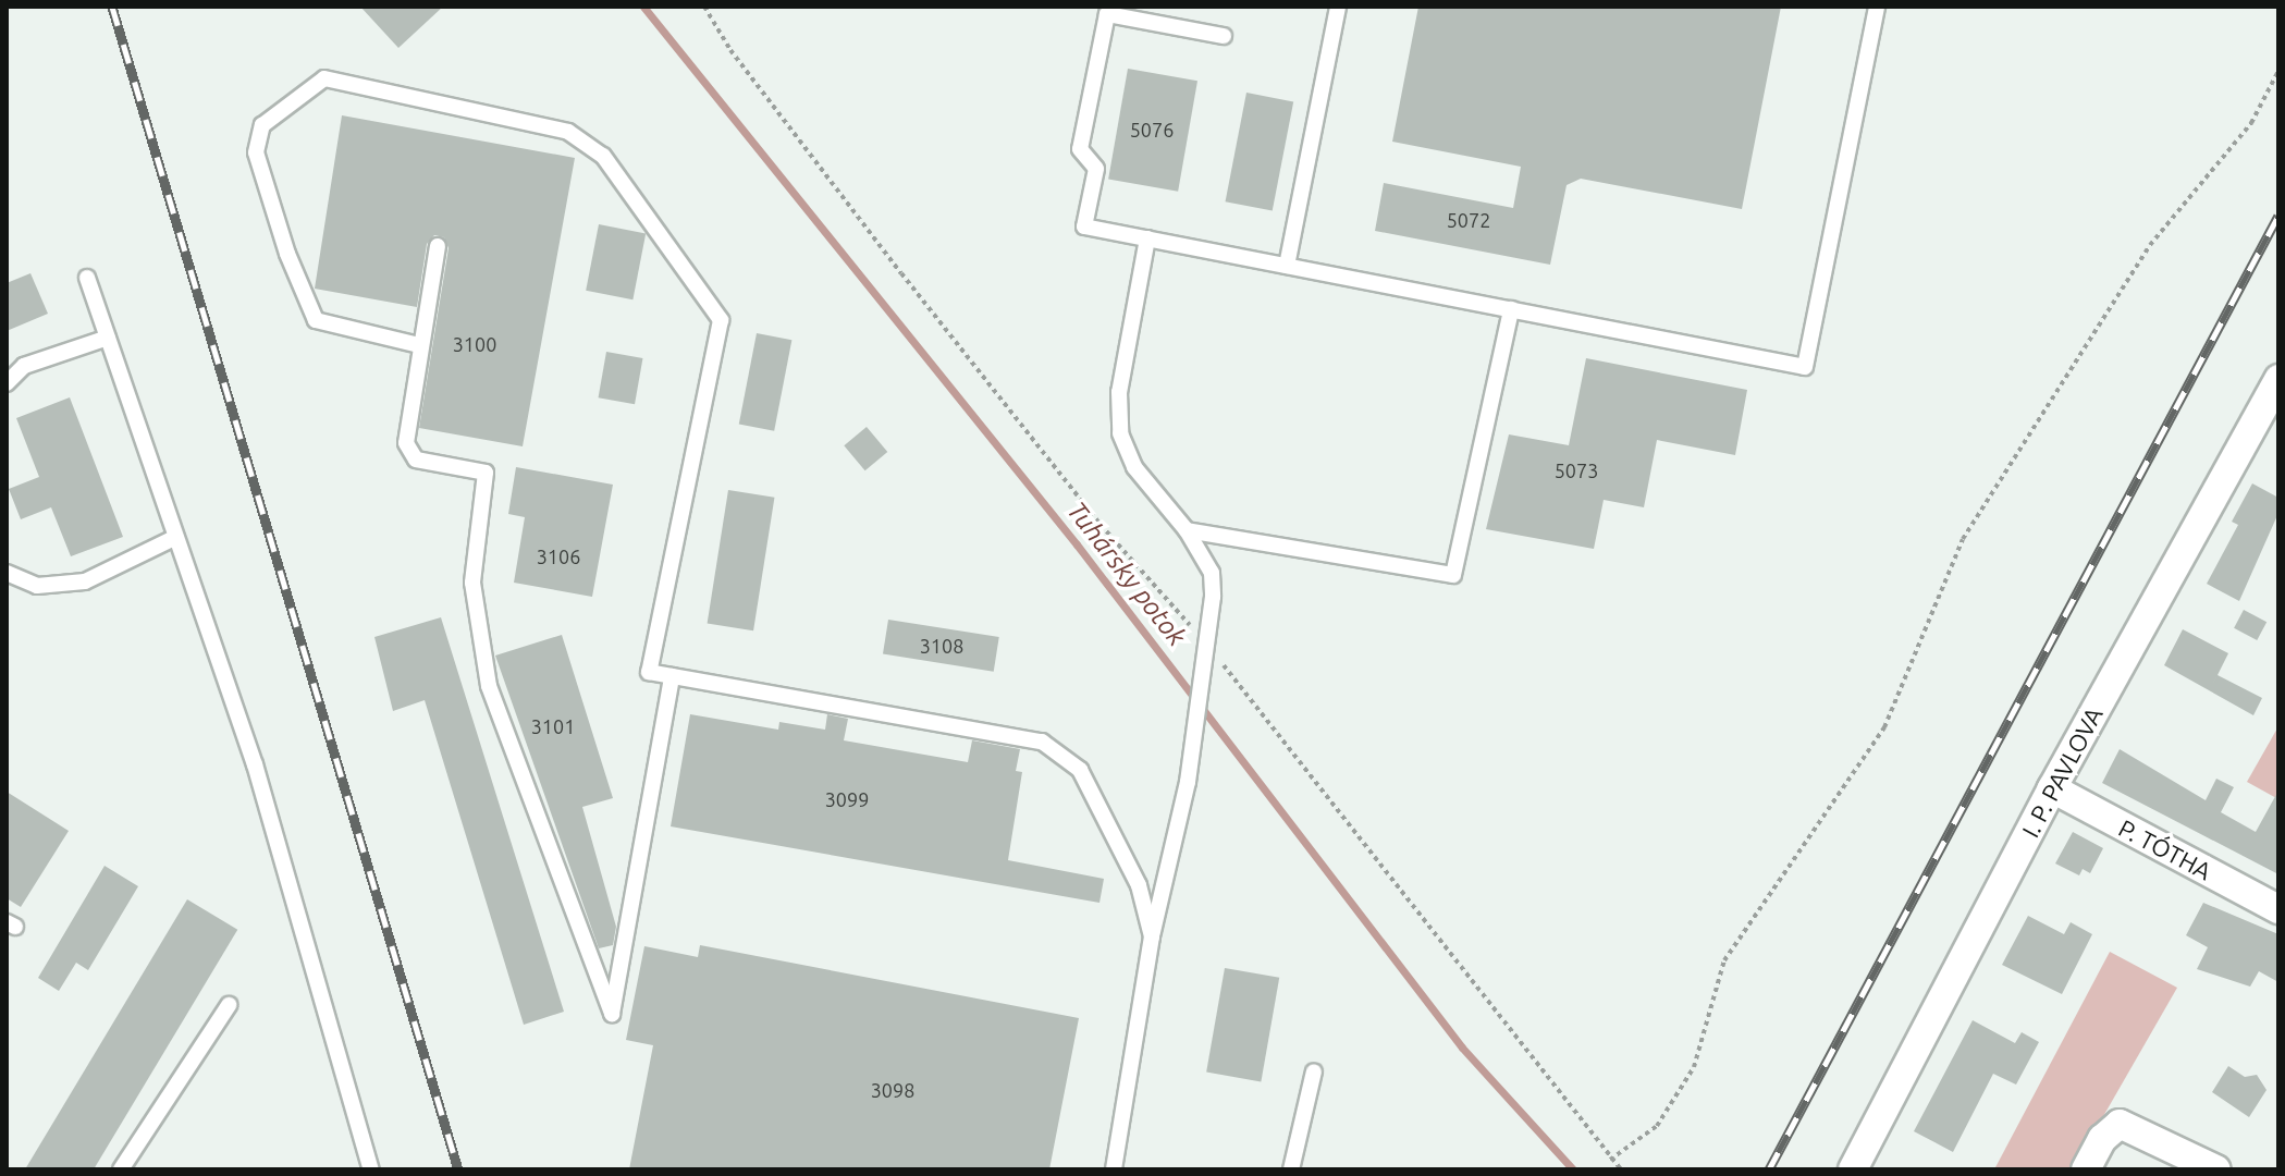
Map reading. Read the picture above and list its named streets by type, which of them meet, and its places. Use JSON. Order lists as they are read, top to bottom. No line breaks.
{"streets":{"street":["I. P. PAVLOVA","P. TÓTHA"]},"crossings":[["I. P. PAVLOVA","P. TÓTHA"]],"water":["Tuhársky potok"],"house_numbers":["5076","5072","3100","5073","3106","3108","3101","3099","3098"]}
